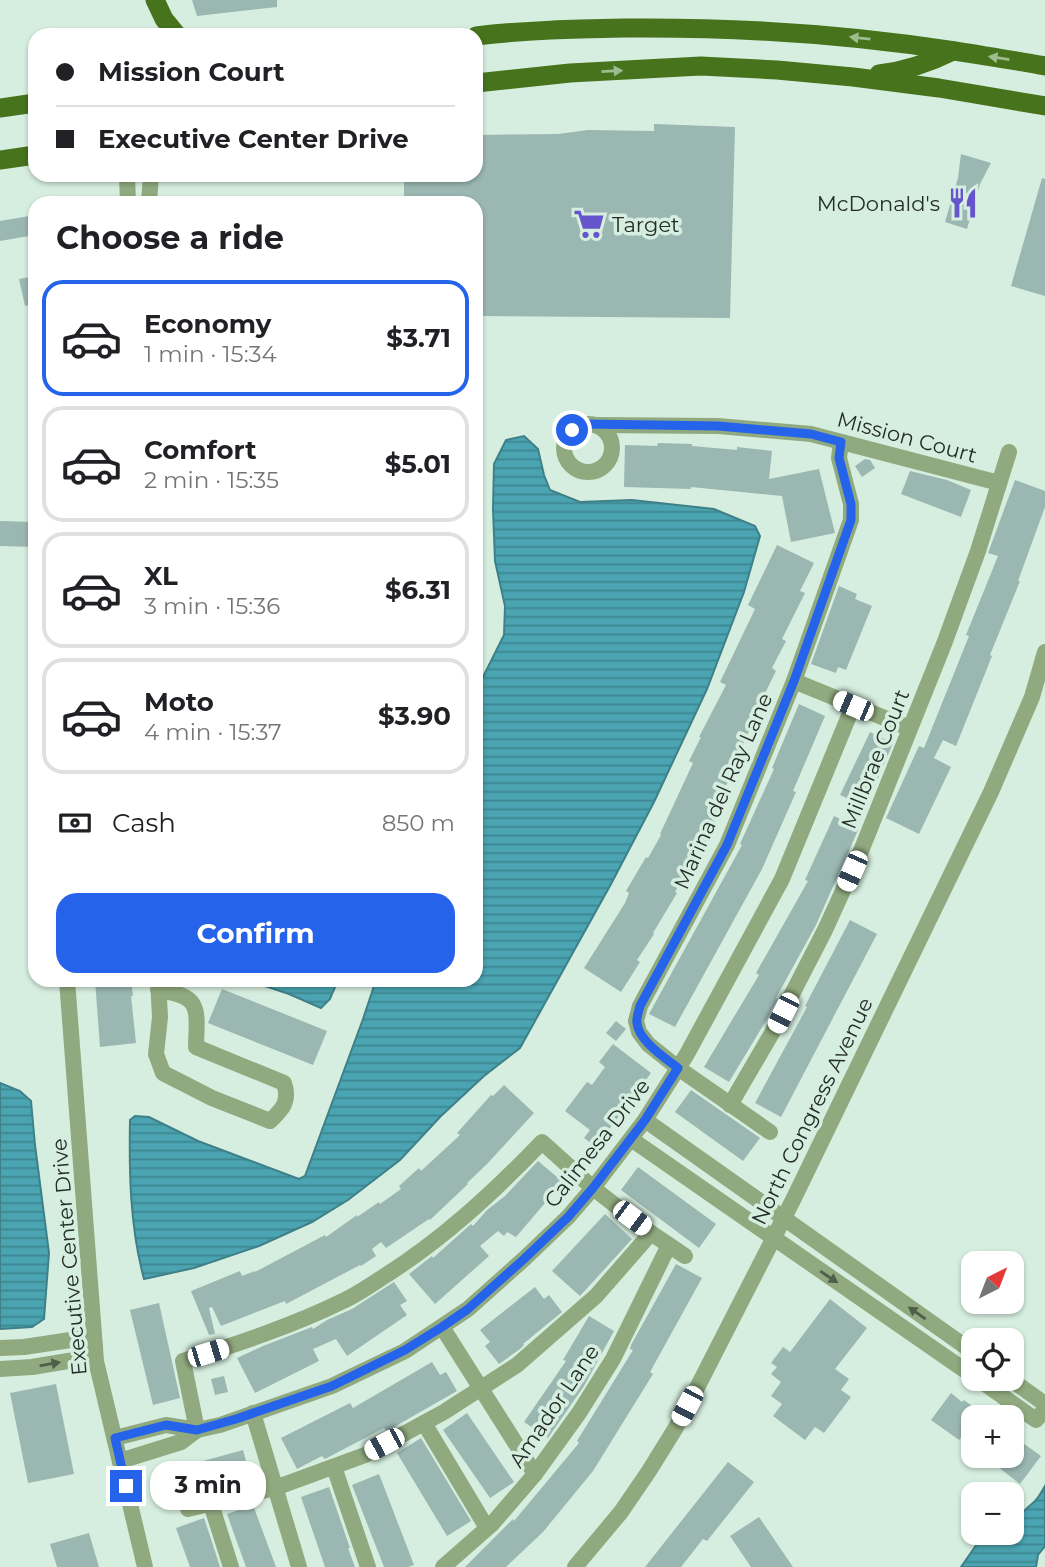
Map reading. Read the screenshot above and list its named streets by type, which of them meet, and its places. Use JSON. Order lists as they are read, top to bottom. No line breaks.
{"streets":{"street":["Mission Court","Millbrae Court","Marina del Ray Lane","North Congress Avenue","Calimesa Drive","Executive Center Drive","Amador Lane"]},"crossings":[["Mission Court","Millbrae Court"],["Mission Court","Marina del Ray Lane"],["Millbrae Court","Marina del Ray Lane"],["Marina del Ray Lane","Calimesa Drive"],["Calimesa Drive","Executive Center Drive"]],"places":{"restaurant":["McDonald's"],"supermarket":["Target"]},"north":"top right","page":{"banner":["Mission Court","Executive Center Drive"],"heading":"Choose a ride","list":[{"name":"Economy","note":"1 min · 15:34","value":"$3.71"},{"name":"Comfort","note":"2 min · 15:35","value":"$5.01"},{"name":"XL","note":"3 min · 15:36","value":"$6.31"},{"name":"Moto","note":"4 min · 15:37","value":"$3.90"}],"pay":["Cash","850 m"],"buttons":"Confirm","map_buttons":["+","−"],"bubble":"3 min"}}
